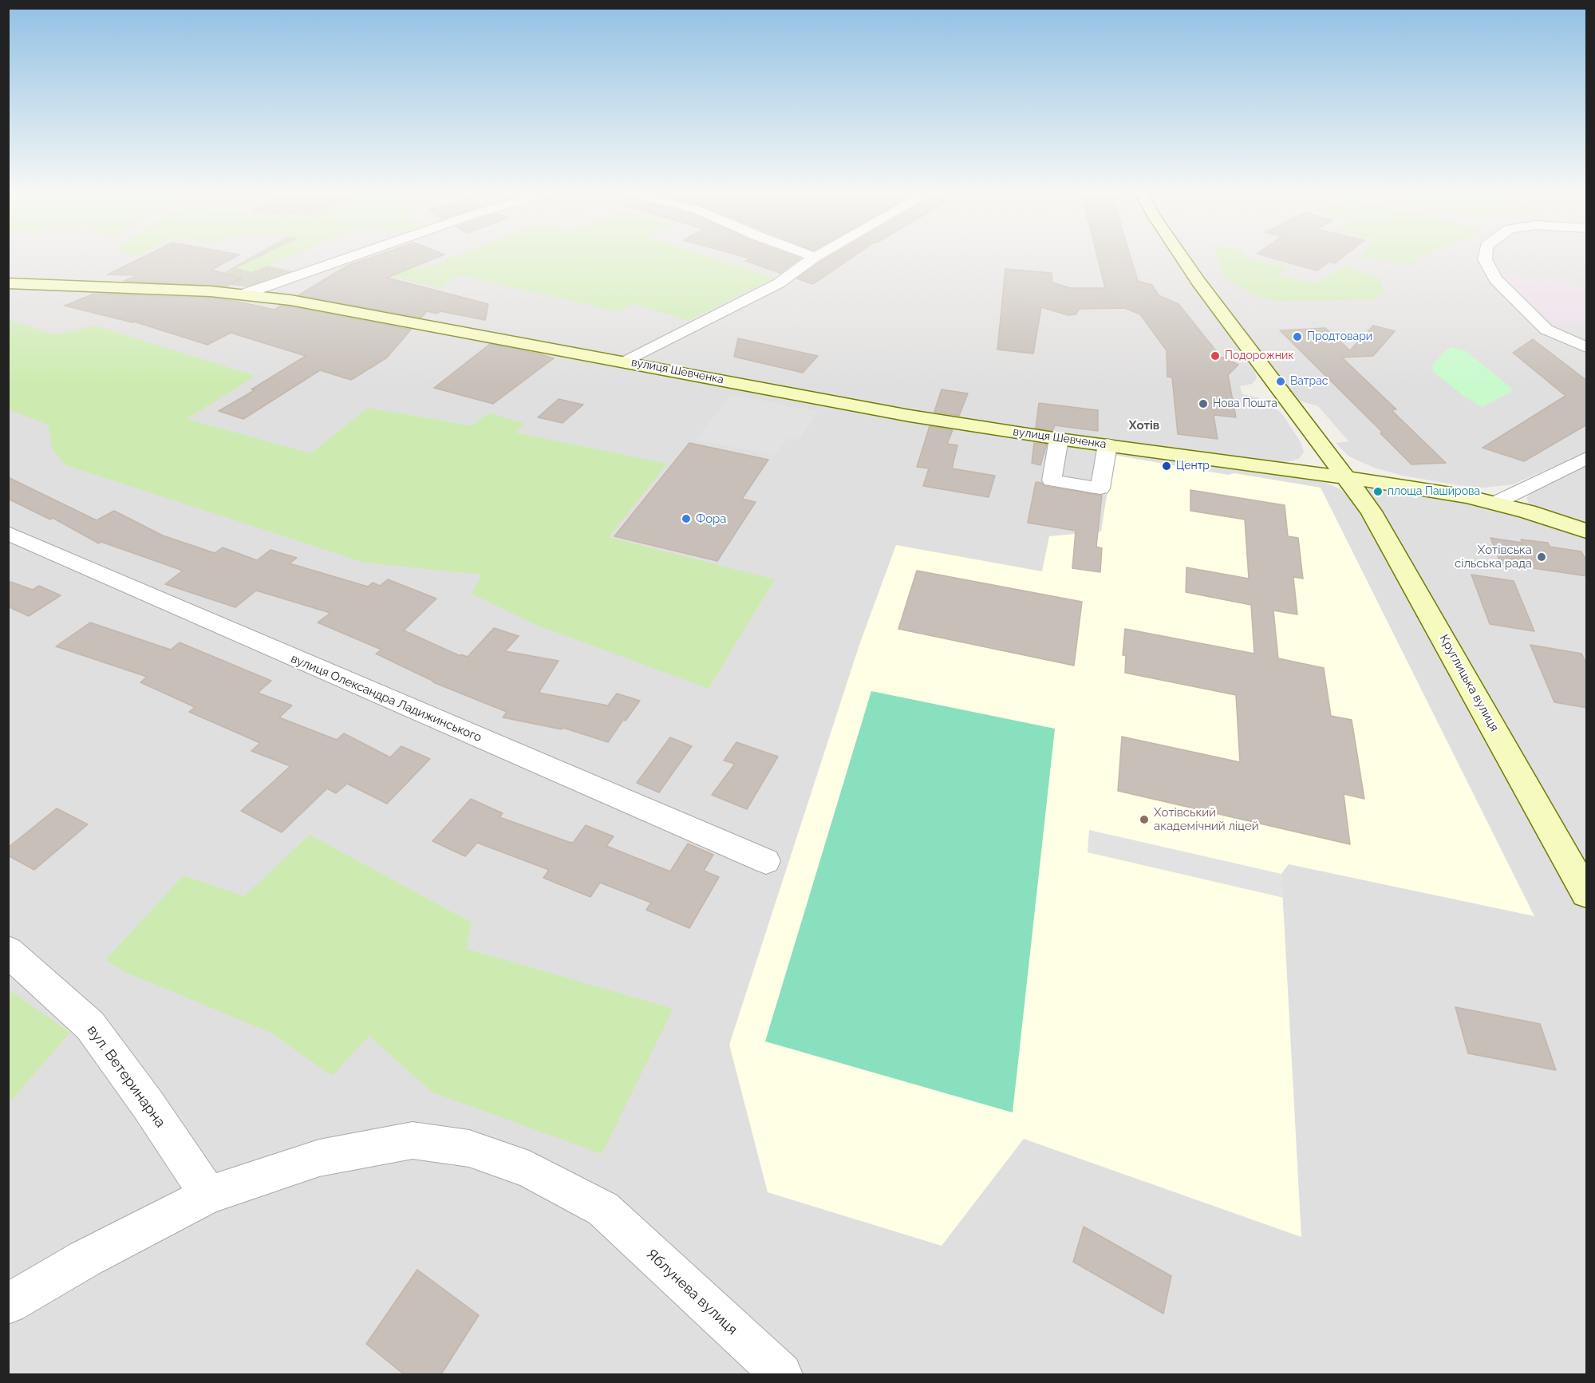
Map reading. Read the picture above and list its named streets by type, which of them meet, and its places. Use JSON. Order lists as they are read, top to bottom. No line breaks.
{"streets":{"street":["вулиця Шевченка","Круглицька вулиця","вулиця Олександра Ладижинського","вул. Ветеринарна","Яблунева вулиця"]},"crossings":[["вулиця Шевченка","Круглицька вулиця"],["вул. Ветеринарна","Яблунева вулиця"]],"districts":["Хотів"],"places":["Продтовари","Подорожник","Ватрас","Нова Пошта","Центр","площа Паширова","Фора","Хотівська сільська рада","Хотівський академічний ліцей"]}
